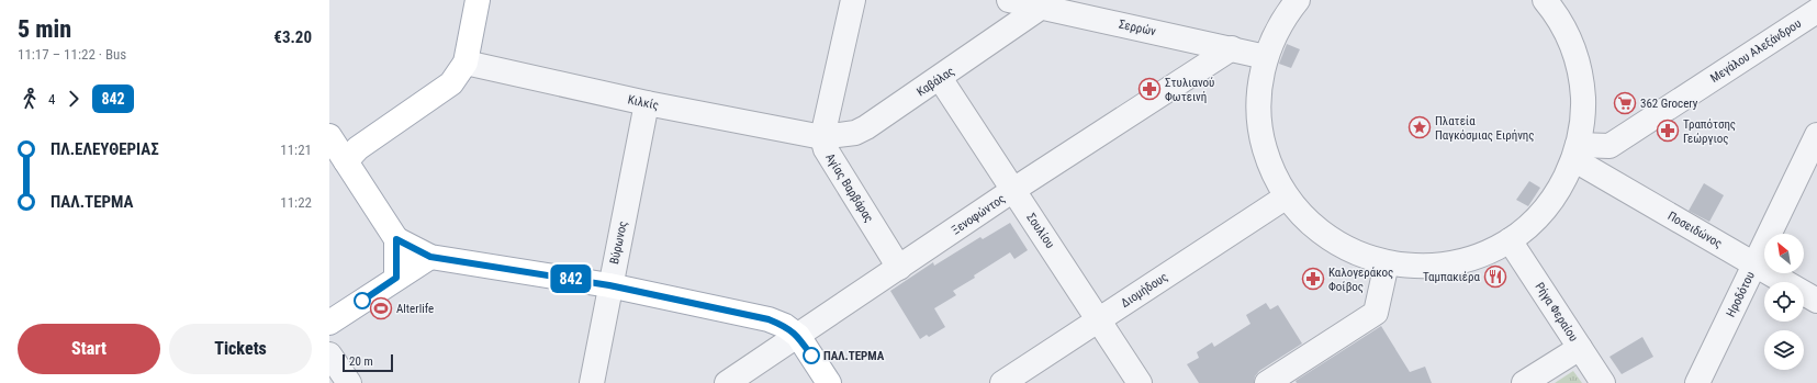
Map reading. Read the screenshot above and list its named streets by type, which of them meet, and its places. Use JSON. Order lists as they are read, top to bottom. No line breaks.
{"streets":{"street":["Σερρών","Μεγάλου Αλεξάνδρου","Καβάλας","Κιλκίς","Αγίας Βαρβάρας","Ξενοφώντος","Ποσειδώνος","Σουλίου","Βύρωνος","Διομήδους","Ηροδότου","Ρήγα Φεραίου"]},"crossings":[["Σερρών","Καβάλας"],["Σερρών","Ξενοφώντος"],["Μεγάλου Αλεξάνδρου","Ποσειδώνος"],["Καβάλας","Κιλκίς"],["Καβάλας","Αγίας Βαρβάρας"],["Καβάλας","Σουλίου"],["Κιλκίς","Αγίας Βαρβάρας"],["Κιλκίς","Βύρωνος"],["Αγίας Βαρβάρας","Ξενοφώντος"],["Ξενοφώντος","Σουλίου"],["Ποσειδώνος","Ηροδότου"],["Σουλίου","Διομήδους"]],"places":{"pharmacy":["Στυλιανού Φωτεινή","Τραπότσης Γεώργιος","Καλογεράκος Φοίβος"],"supermarket":["362 Grocery"],"place":["Πλατεία Παγκόσμιας Ειρήνης"],"restaurant":["Ταμπακιέρα"],"sports":["Alterlife"],"other":["ΠΑΛ.ΤΕΡΜΑ"]},"lines":["bus line 842"],"scale_bar":"20 m","north":"top left","page":{"heading":["5 min","11:17 – 11:22 · Bus","€3.20"],"on_map":"842","legs":["4","842"],"list":[{"name":"ΠΛ.ΕΛΕΥΘΕΡΙΑΣ","value":"11:21"},{"name":"ΠΑΛ.ΤΕΡΜΑ","value":"11:22"}],"buttons":["Start","Tickets"],"scale":"20 m"}}
